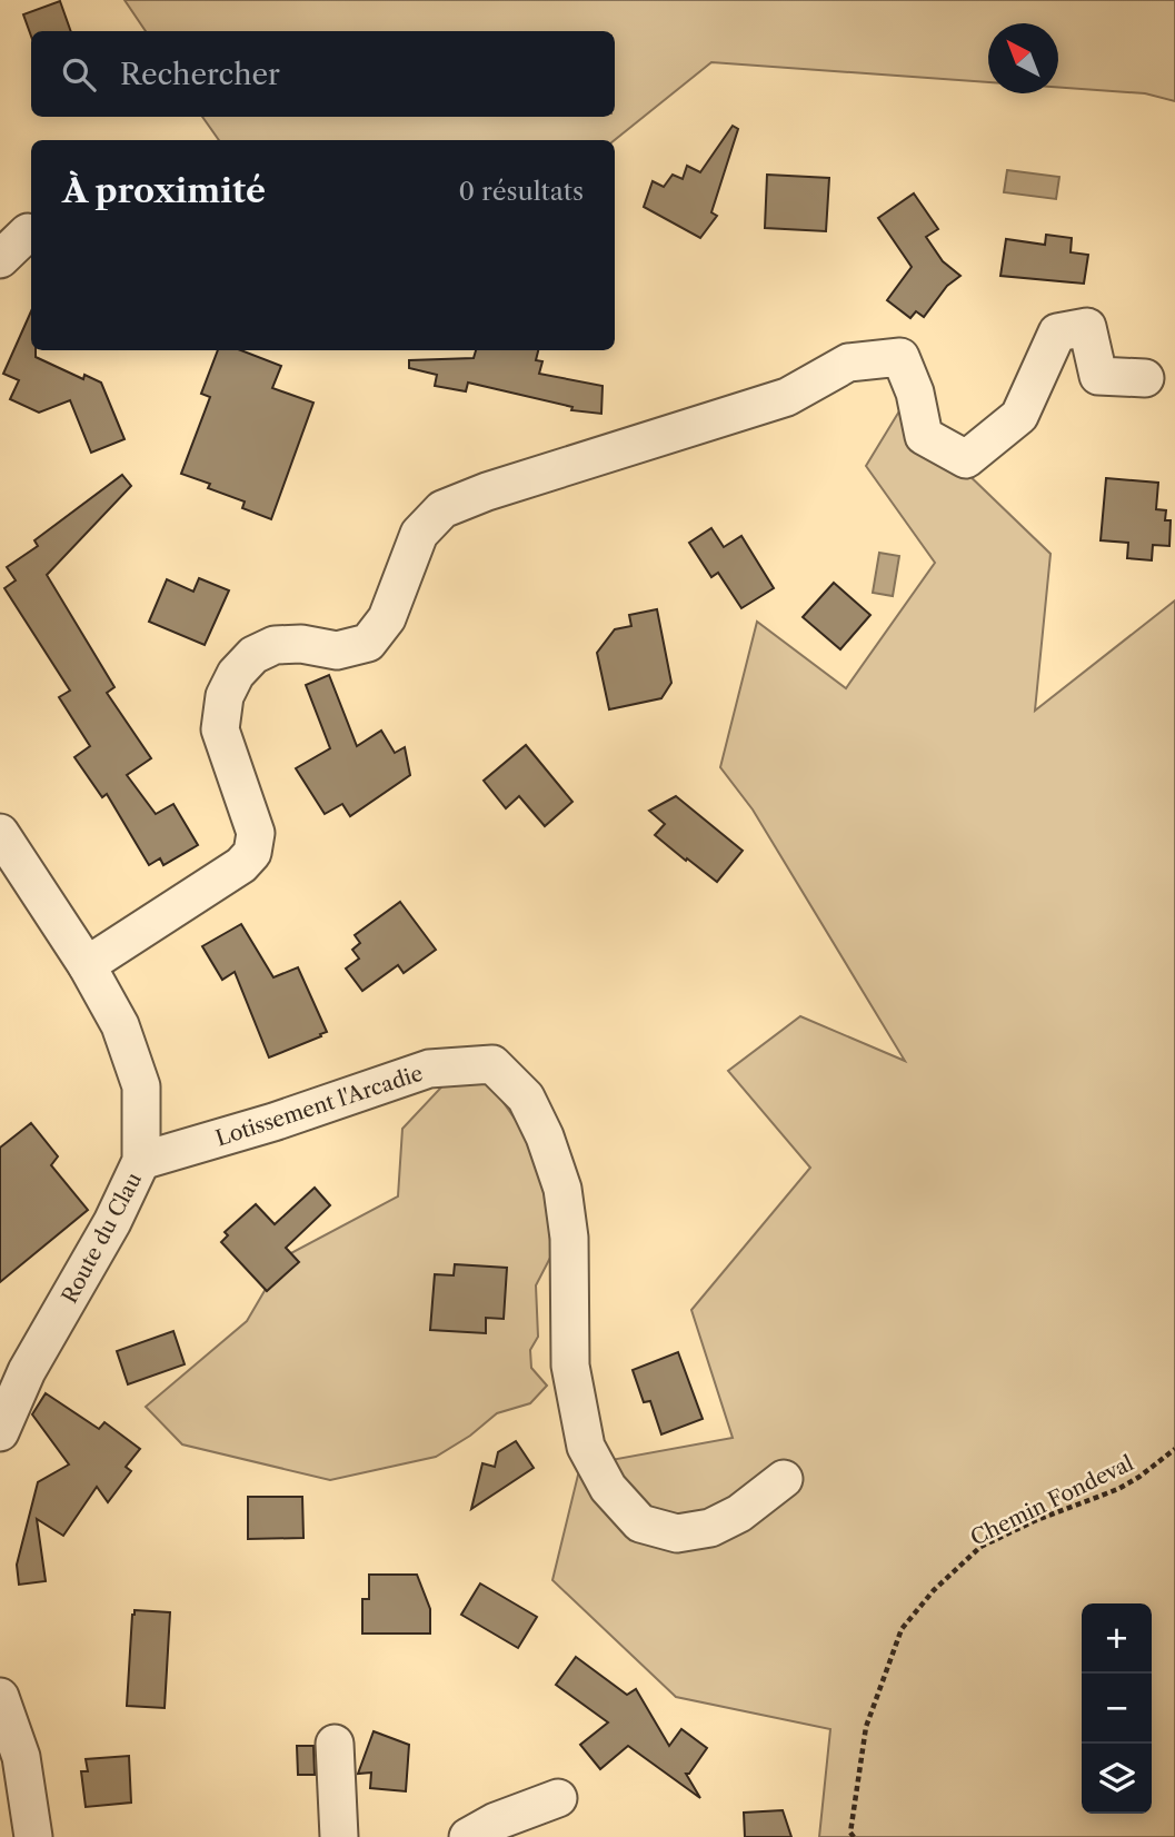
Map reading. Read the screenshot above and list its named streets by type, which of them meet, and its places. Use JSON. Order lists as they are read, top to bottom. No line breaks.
{"streets":{"street":["Lotissement l'Arcadie","Route du Clau"],"path":["Chemin Fondeval"]},"crossings":[["Lotissement l'Arcadie","Route du Clau"]],"north":"top left","page":{"search":"Rechercher","heading":["À proximité","0 résultats"],"map_buttons":["+","−"]}}
